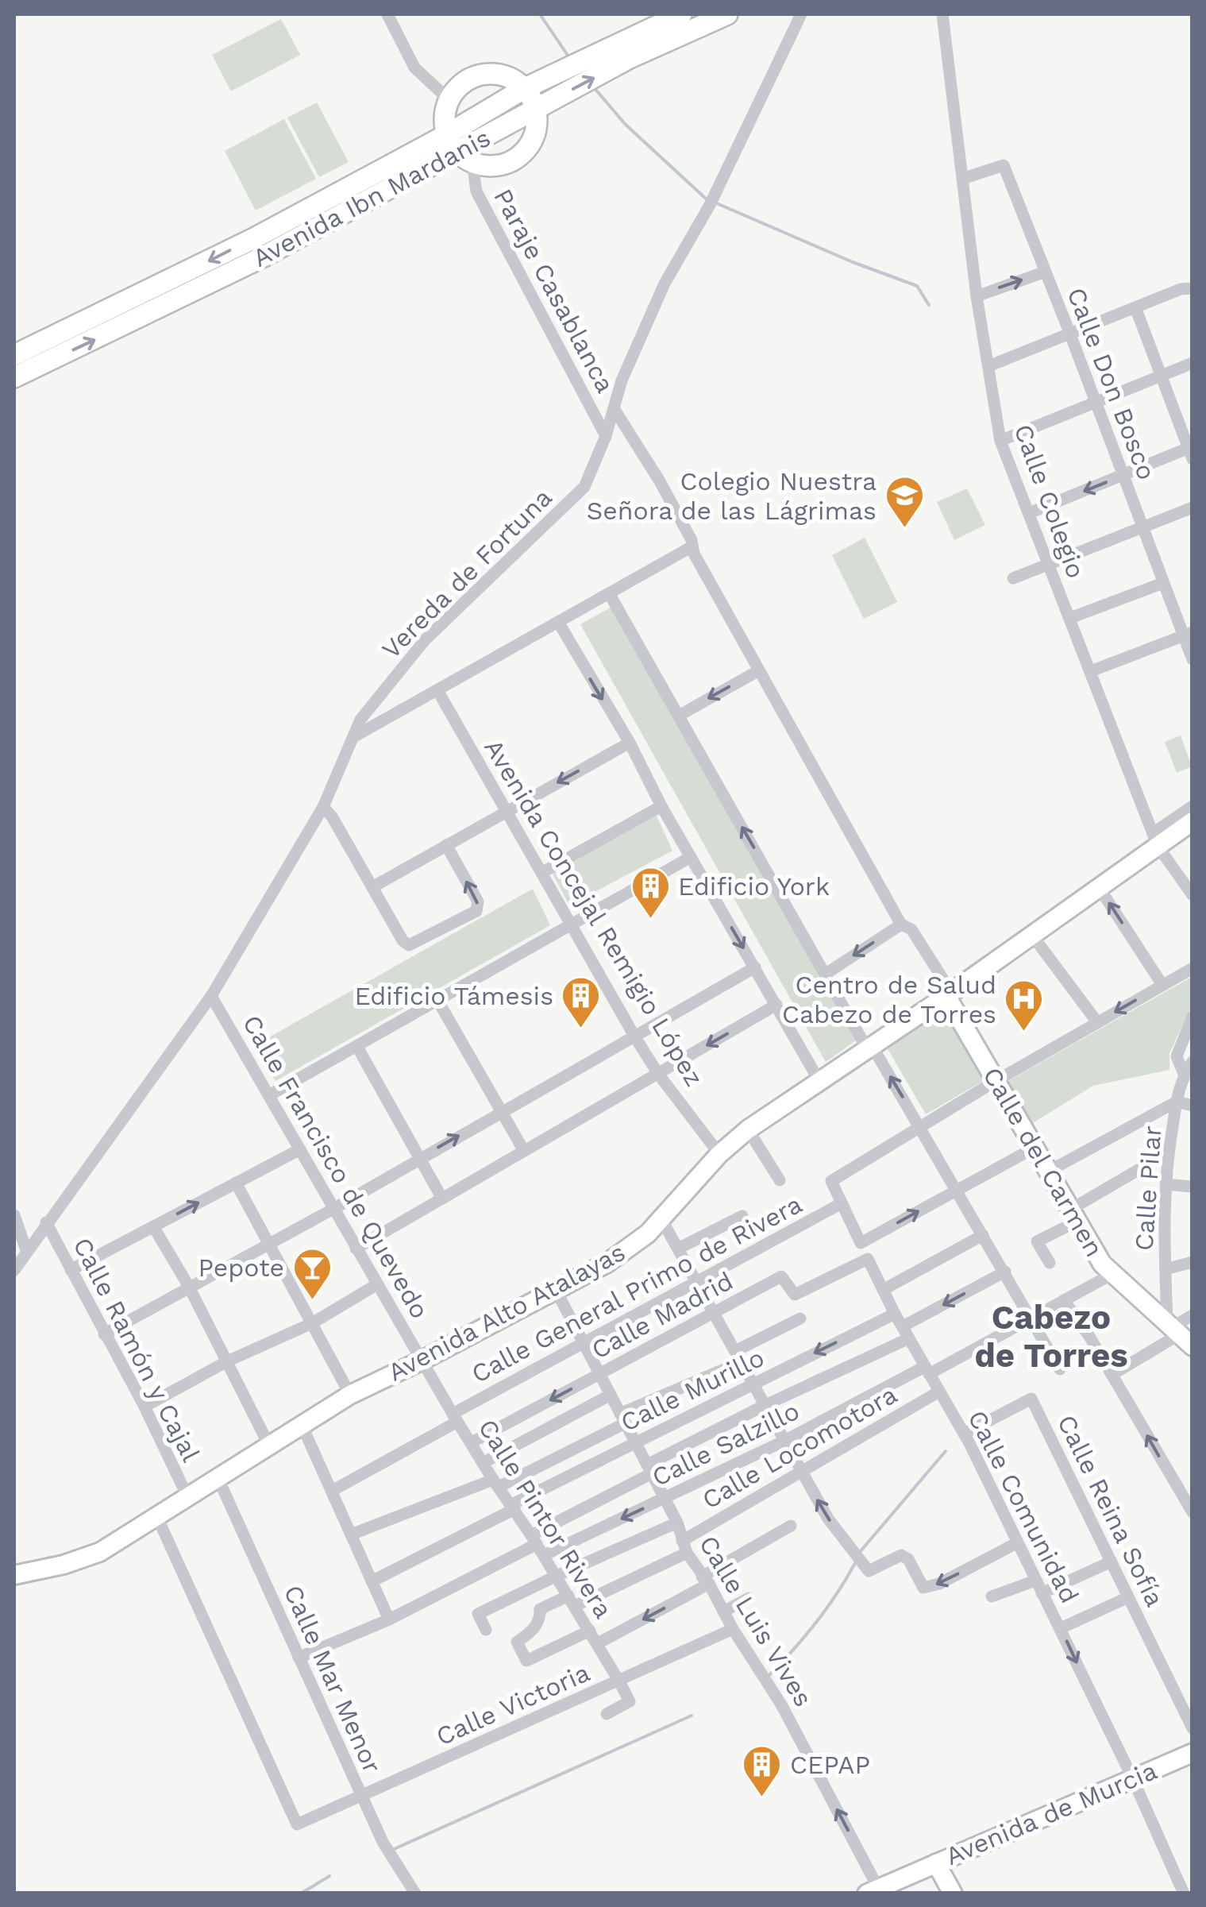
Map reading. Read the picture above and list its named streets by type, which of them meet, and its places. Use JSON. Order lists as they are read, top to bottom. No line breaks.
{"streets":{"main road":["Avenida Ibn Mardanis","Calle del Carmen","Avenida Alto Atalayas","Avenida de Murcia"],"street":["Paraje Casablanca","Calle Don Bosco","Calle Colegio","Vereda de Fortuna","Avenida Concejal Remigio López","Calle Francisco de Quevedo","Calle Pilar","Calle General Primo de Rivera","Calle Madrid","Calle Ramón y Cajal","Calle Murillo","Calle Salzillo","Calle Locomotora","Calle Comunidad","Calle Reina Sofía","Calle Pintor Rivera","Calle Luis Vives","Calle Mar Menor","Calle Victoria"]},"crossings":[["Avenida Ibn Mardanis","Paraje Casablanca"],["Paraje Casablanca","Vereda de Fortuna"],["Calle Don Bosco","Calle Colegio"],["Calle Colegio","Avenida Alto Atalayas"],["Vereda de Fortuna","Calle Francisco de Quevedo"],["Vereda de Fortuna","Calle Ramón y Cajal"],["Avenida Concejal Remigio López","Avenida Alto Atalayas"],["Calle del Carmen","Calle Pilar"],["Calle del Carmen","Avenida Alto Atalayas"],["Calle del Carmen","Calle Salzillo"],["Calle Francisco de Quevedo","Avenida Alto Atalayas"],["Calle Francisco de Quevedo","Calle Pintor Rivera"],["Calle General Primo de Rivera","Calle Pintor Rivera"],["Calle General Primo de Rivera","Calle Luis Vives"],["Avenida Alto Atalayas","Calle Ramón y Cajal"],["Avenida Alto Atalayas","Calle Pintor Rivera"],["Avenida Alto Atalayas","Calle Luis Vives"],["Avenida Alto Atalayas","Calle Mar Menor"],["Avenida Alto Atalayas","Calle Victoria"],["Calle Madrid","Calle Comunidad"],["Calle Madrid","Calle Pintor Rivera"],["Calle Madrid","Calle Luis Vives"],["Calle Murillo","Calle Comunidad"],["Calle Murillo","Calle Pintor Rivera"],["Calle Murillo","Calle Luis Vives"],["Calle Salzillo","Calle Comunidad"],["Calle Salzillo","Calle Pintor Rivera"],["Calle Salzillo","Calle Luis Vives"],["Calle Locomotora","Calle Comunidad"],["Calle Locomotora","Calle Pintor Rivera"],["Calle Locomotora","Calle Luis Vives"],["Calle Comunidad","Calle Reina Sofía"],["Calle Comunidad","Avenida de Murcia"],["Calle Pintor Rivera","Calle Victoria"],["Calle Luis Vives","Calle Victoria"],["Calle Luis Vives","Avenida de Murcia"],["Calle Mar Menor","Calle Victoria"]],"one_way":["Calle Luis Vives"],"districts":["Cabezo de Torres"],"places":{"school or university":["Colegio Nuestra Señora de las Lágrimas"],"building":["Edificio York","Edificio Támesis","CEPAP"],"hospital":["Centro de Salud Cabezo de Torres"],"bar":["Pepote"]}}
